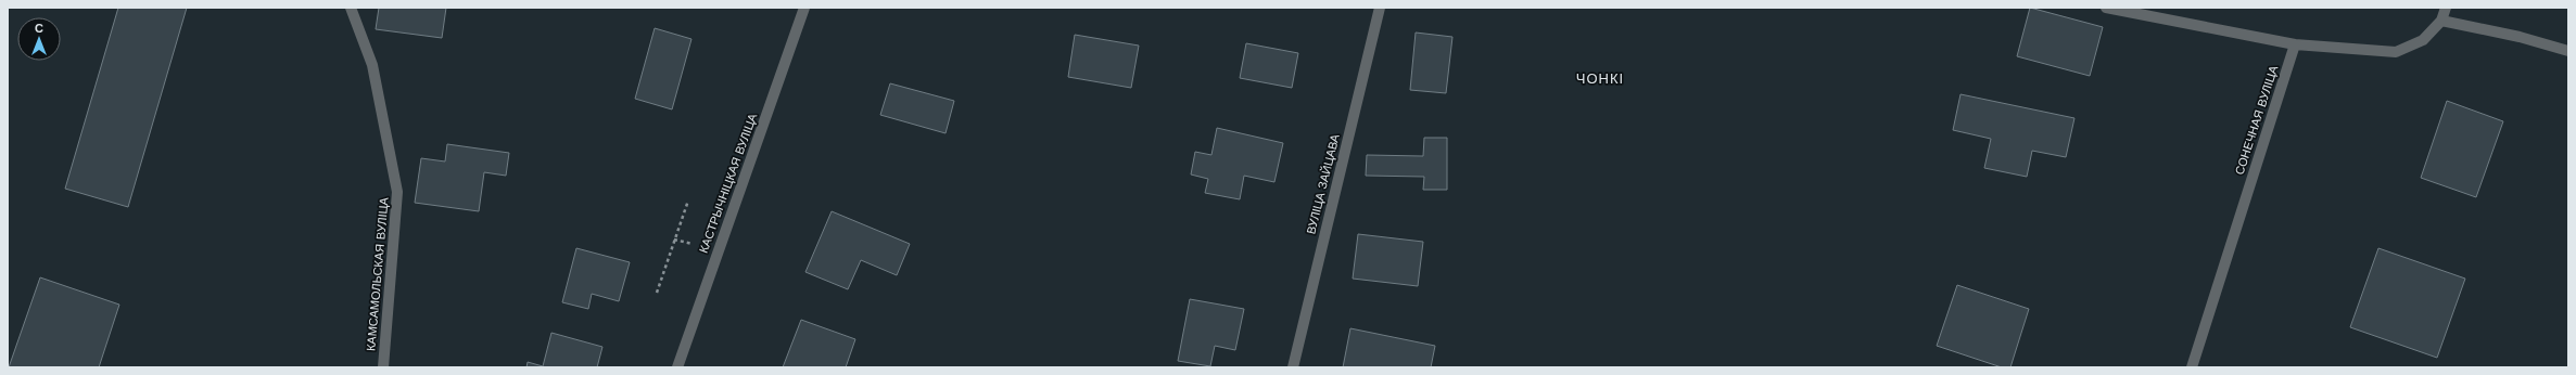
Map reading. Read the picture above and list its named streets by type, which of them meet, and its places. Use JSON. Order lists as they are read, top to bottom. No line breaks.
{"streets":{"street":["СОНЕЧНАЯ ВУЛІЦА","КАСТРЫЧНІЦКАЯ ВУЛІЦА","ВУЛІЦА ЗАЙЦАВА","КАМСАМОЛЬСКАЯ ВУЛІЦА"]},"districts":["ЧОНКІ"],"north":"top"}
